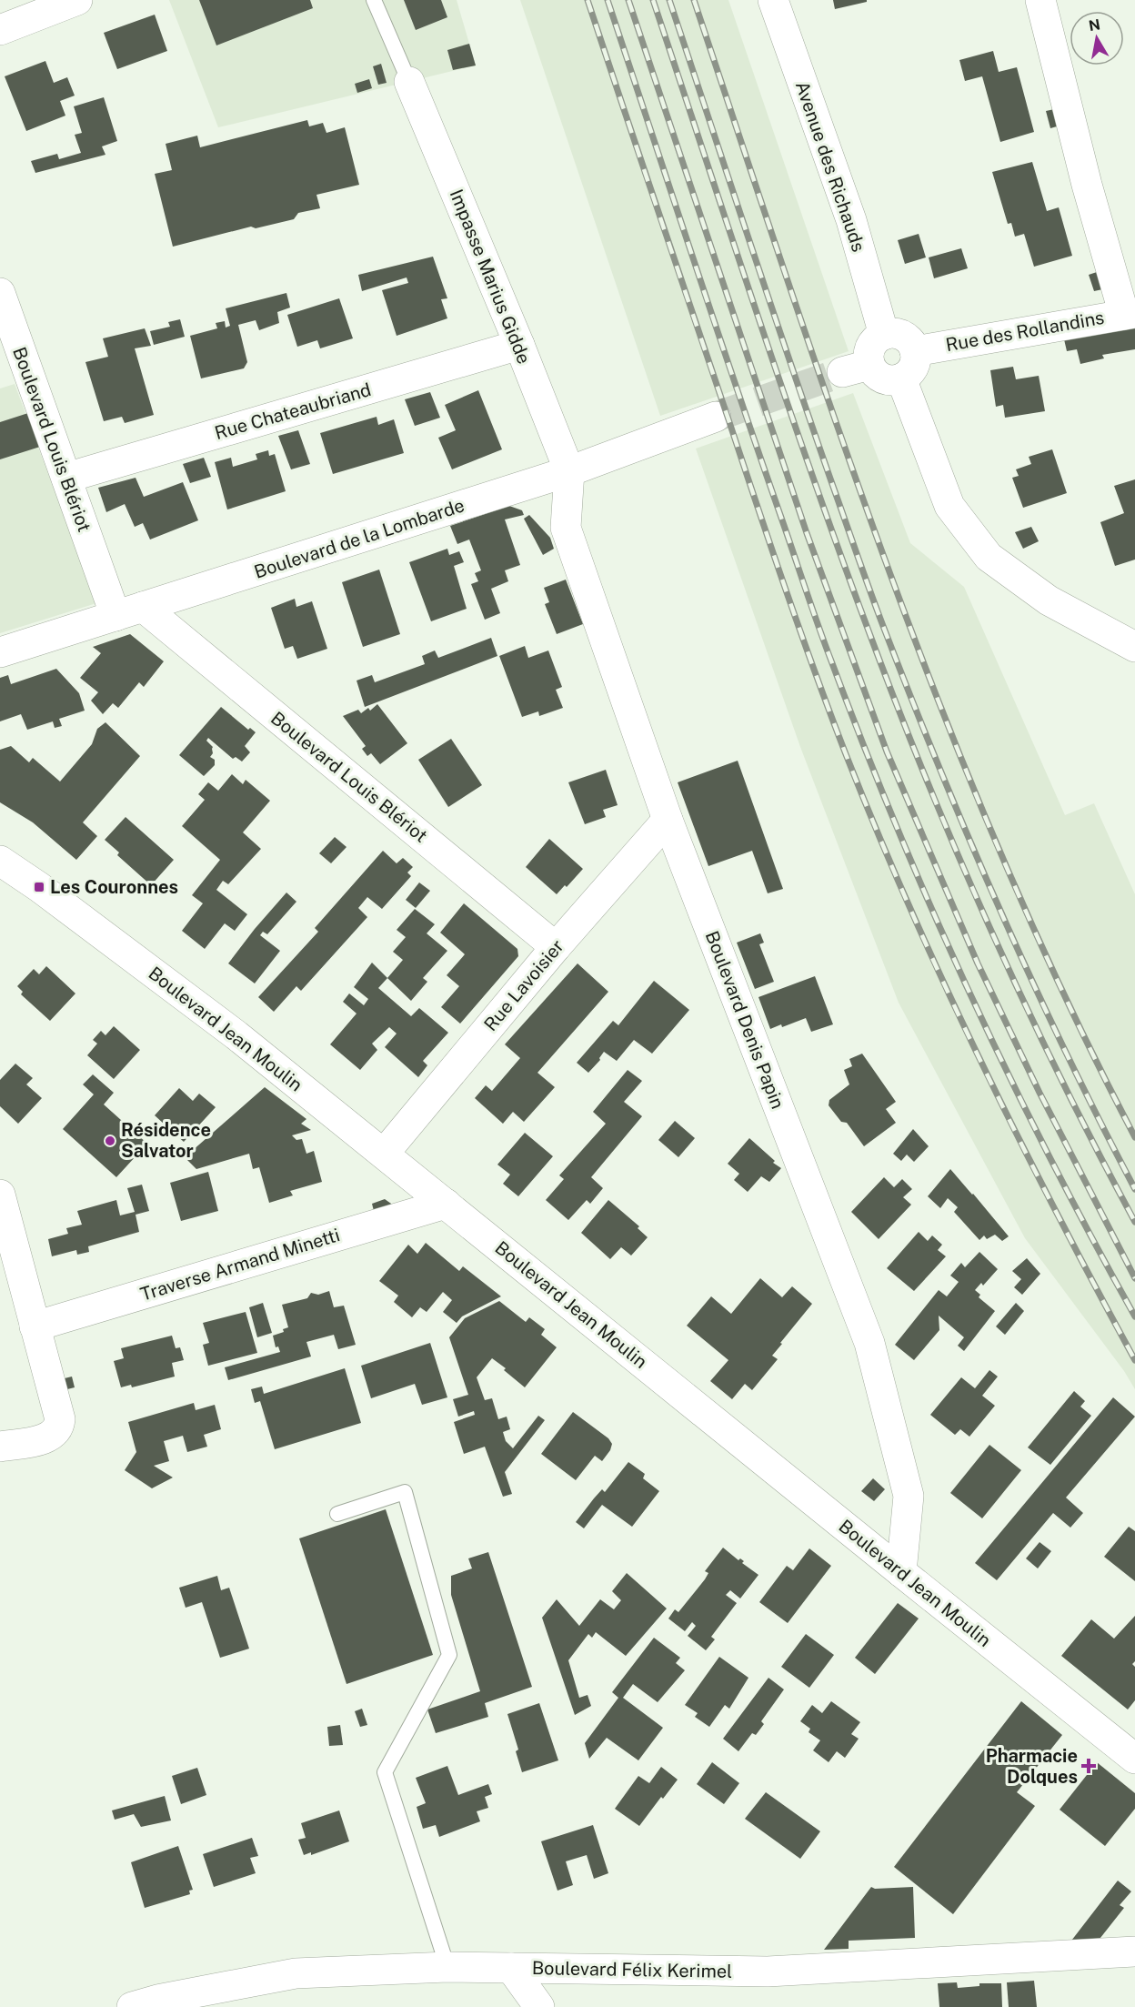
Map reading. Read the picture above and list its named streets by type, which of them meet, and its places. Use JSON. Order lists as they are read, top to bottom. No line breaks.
{"streets":{"street":["Avenue des Richauds","Impasse Marius Gidde","Rue des Rollandins","Rue Chateaubriand","Boulevard Louis Blériot","Boulevard de la Lombarde","Rue Lavoisier","Boulevard Denis Papin","Boulevard Jean Moulin","Traverse Armand Minetti","Boulevard Félix Kerimel"]},"crossings":[["Impasse Marius Gidde","Rue Chateaubriand"],["Impasse Marius Gidde","Boulevard de la Lombarde"],["Impasse Marius Gidde","Boulevard Denis Papin"],["Rue Chateaubriand","Boulevard Louis Blériot"],["Boulevard Louis Blériot","Boulevard de la Lombarde"],["Boulevard Louis Blériot","Rue Lavoisier"],["Boulevard de la Lombarde","Boulevard Denis Papin"],["Rue Lavoisier","Boulevard Denis Papin"],["Rue Lavoisier","Boulevard Jean Moulin"],["Boulevard Denis Papin","Boulevard Jean Moulin"],["Boulevard Jean Moulin","Traverse Armand Minetti"]],"places":{"transit":["Les Couronnes"],"other":["Résidence Salvator"],"health":["Pharmacie Dolques"]},"north":"top"}
